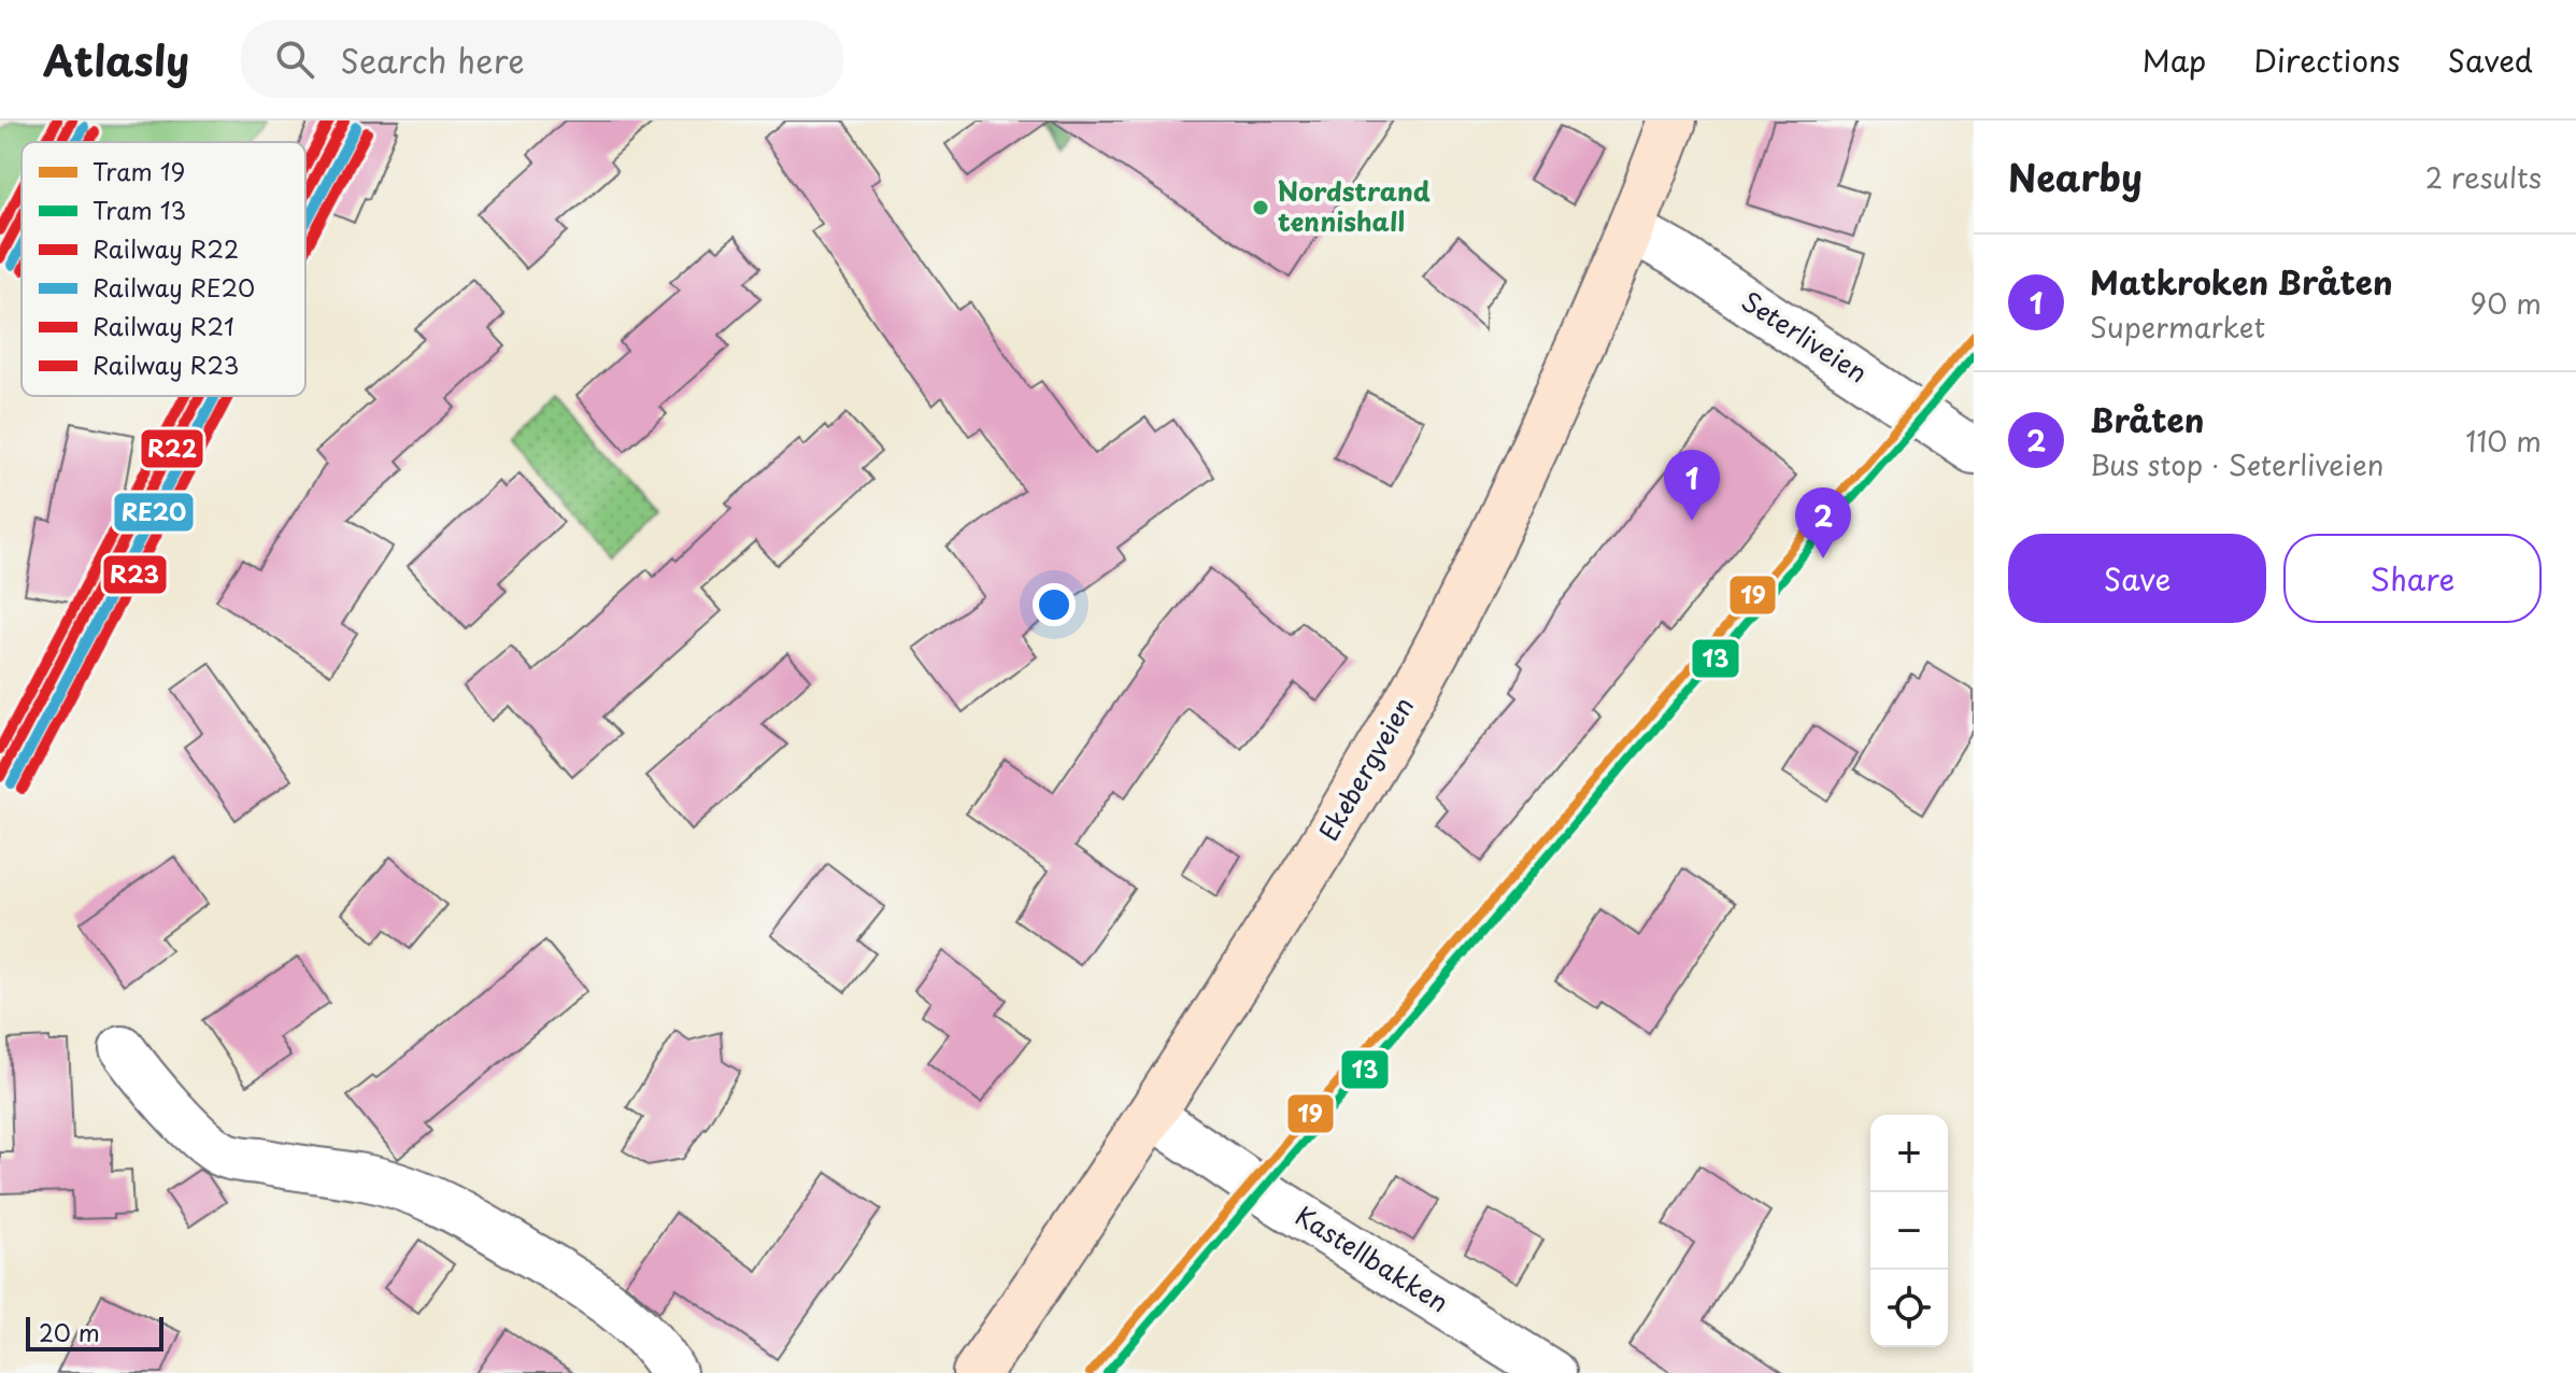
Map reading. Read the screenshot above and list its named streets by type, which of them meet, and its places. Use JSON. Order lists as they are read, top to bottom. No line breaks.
{"streets":{"main road":["Ekebergveien"],"street":["Seterliveien","Kastellbakken"]},"crossings":[["Seterliveien","Ekebergveien"],["Ekebergveien","Kastellbakken"]],"places":["Nordstrand tennishall"],"lines":["rail line R22","rail line R21","rail line RE20","rail line R23","tram line 19","tram line 13"],"legend":["Tram 19","Tram 13","Railway R22","Railway RE20","Railway R21","Railway R23"],"scale_bar":"20 m","page":{"header":"Atlasly","search":"Search here","nav":["Map","Directions","Saved"],"heading":["Nearby","2 results"],"list":[{"mark":"1","name":"Matkroken Bråten","note":"Supermarket","value":"90 m"},{"mark":"2","name":"Bråten","note":"Bus stop · Seterliveien","value":"110 m"}],"pins":["1","2"],"buttons":["Save","Share"],"map_buttons":["+","−"],"scale":"20 m"}}
